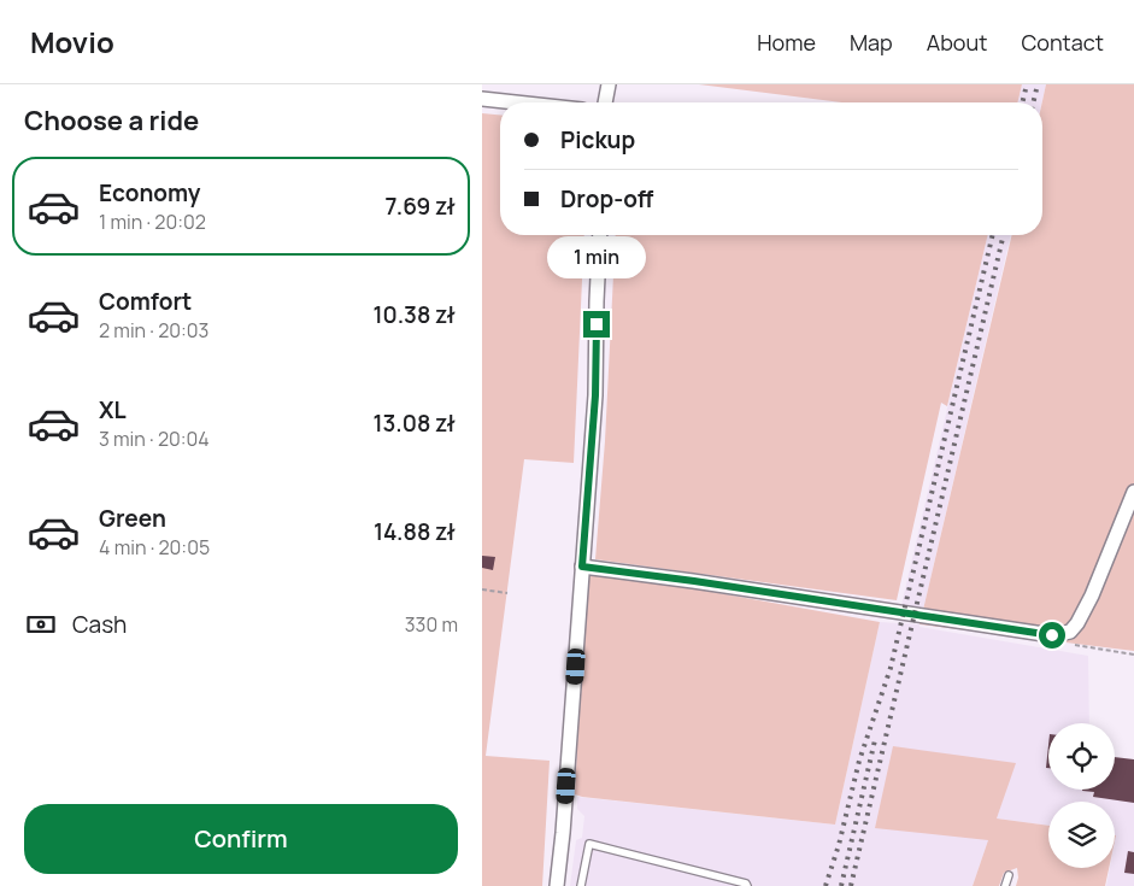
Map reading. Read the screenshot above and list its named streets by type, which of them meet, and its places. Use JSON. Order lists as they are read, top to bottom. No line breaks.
{"page":{"header":"Movio","nav":["Home","Map","About","Contact"],"heading":"Choose a ride","banner":["Pickup","Drop-off"],"list":[{"name":"Economy","note":"1 min · 20:02","value":"7.69 zł"},{"name":"Comfort","note":"2 min · 20:03","value":"10.38 zł"},{"name":"XL","note":"3 min · 20:04","value":"13.08 zł"},{"name":"Green","note":"4 min · 20:05","value":"14.88 zł"}],"bubble":"1 min","pay":["Cash","330 m"],"buttons":"Confirm"}}
